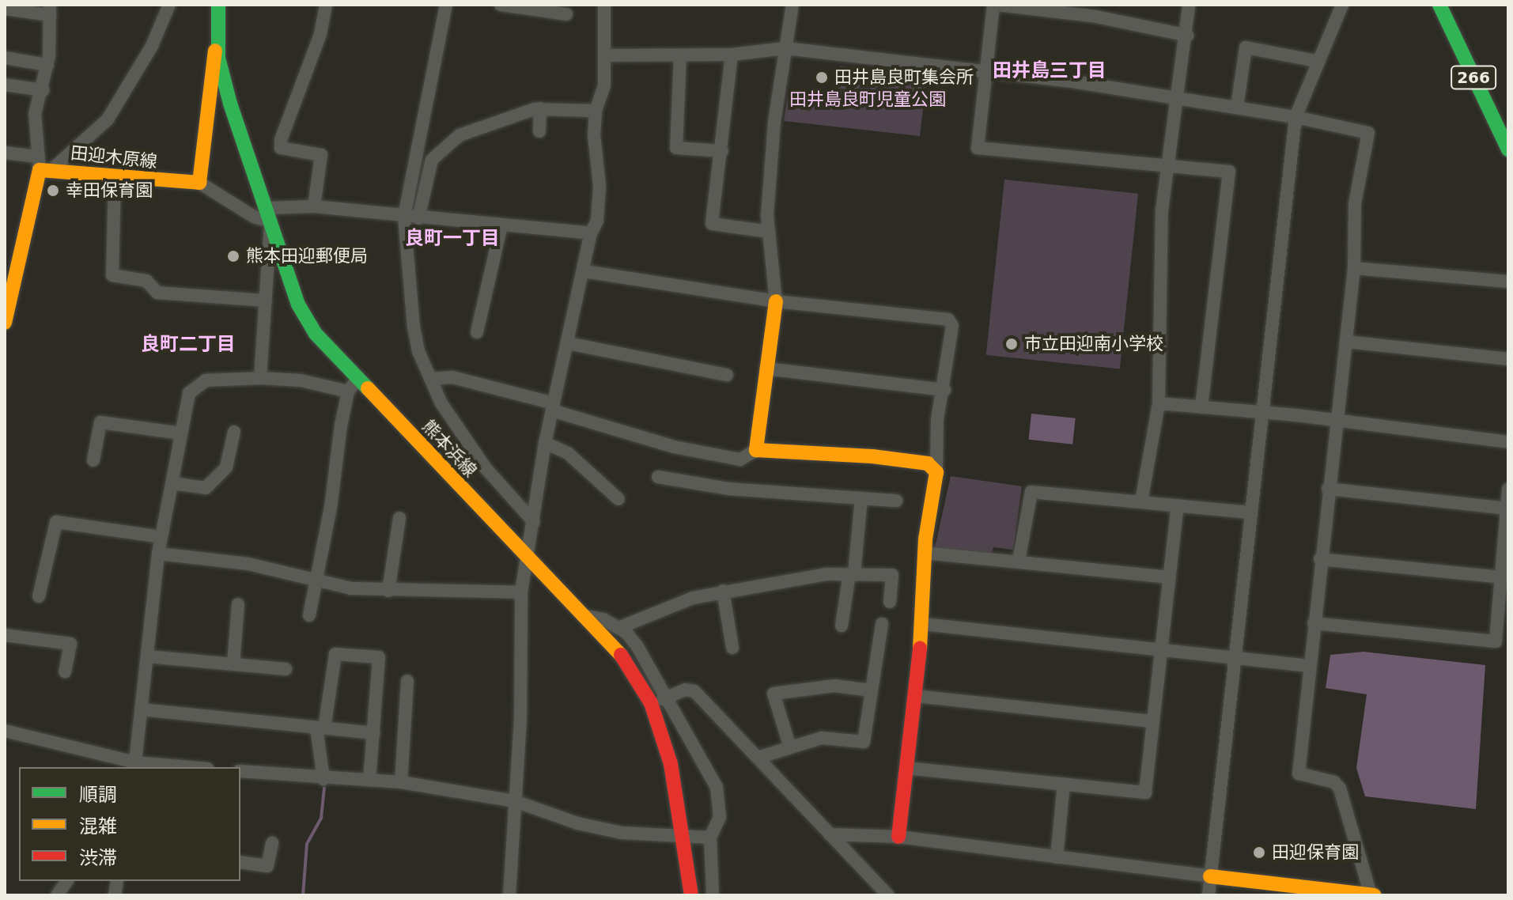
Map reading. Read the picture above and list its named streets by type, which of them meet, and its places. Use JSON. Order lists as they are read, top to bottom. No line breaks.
{"streets":{"main road":["266","田迎木原線","熊本浜線"]},"districts":["田井島三丁目","良町一丁目","良町二丁目"],"parks":["田井島良町児童公園"],"places":["田井島良町集会所","幸田保育園","熊本田迎郵便局","市立田迎南小学校","田迎保育園"],"legend":["順調","混雑","渋滞"]}
